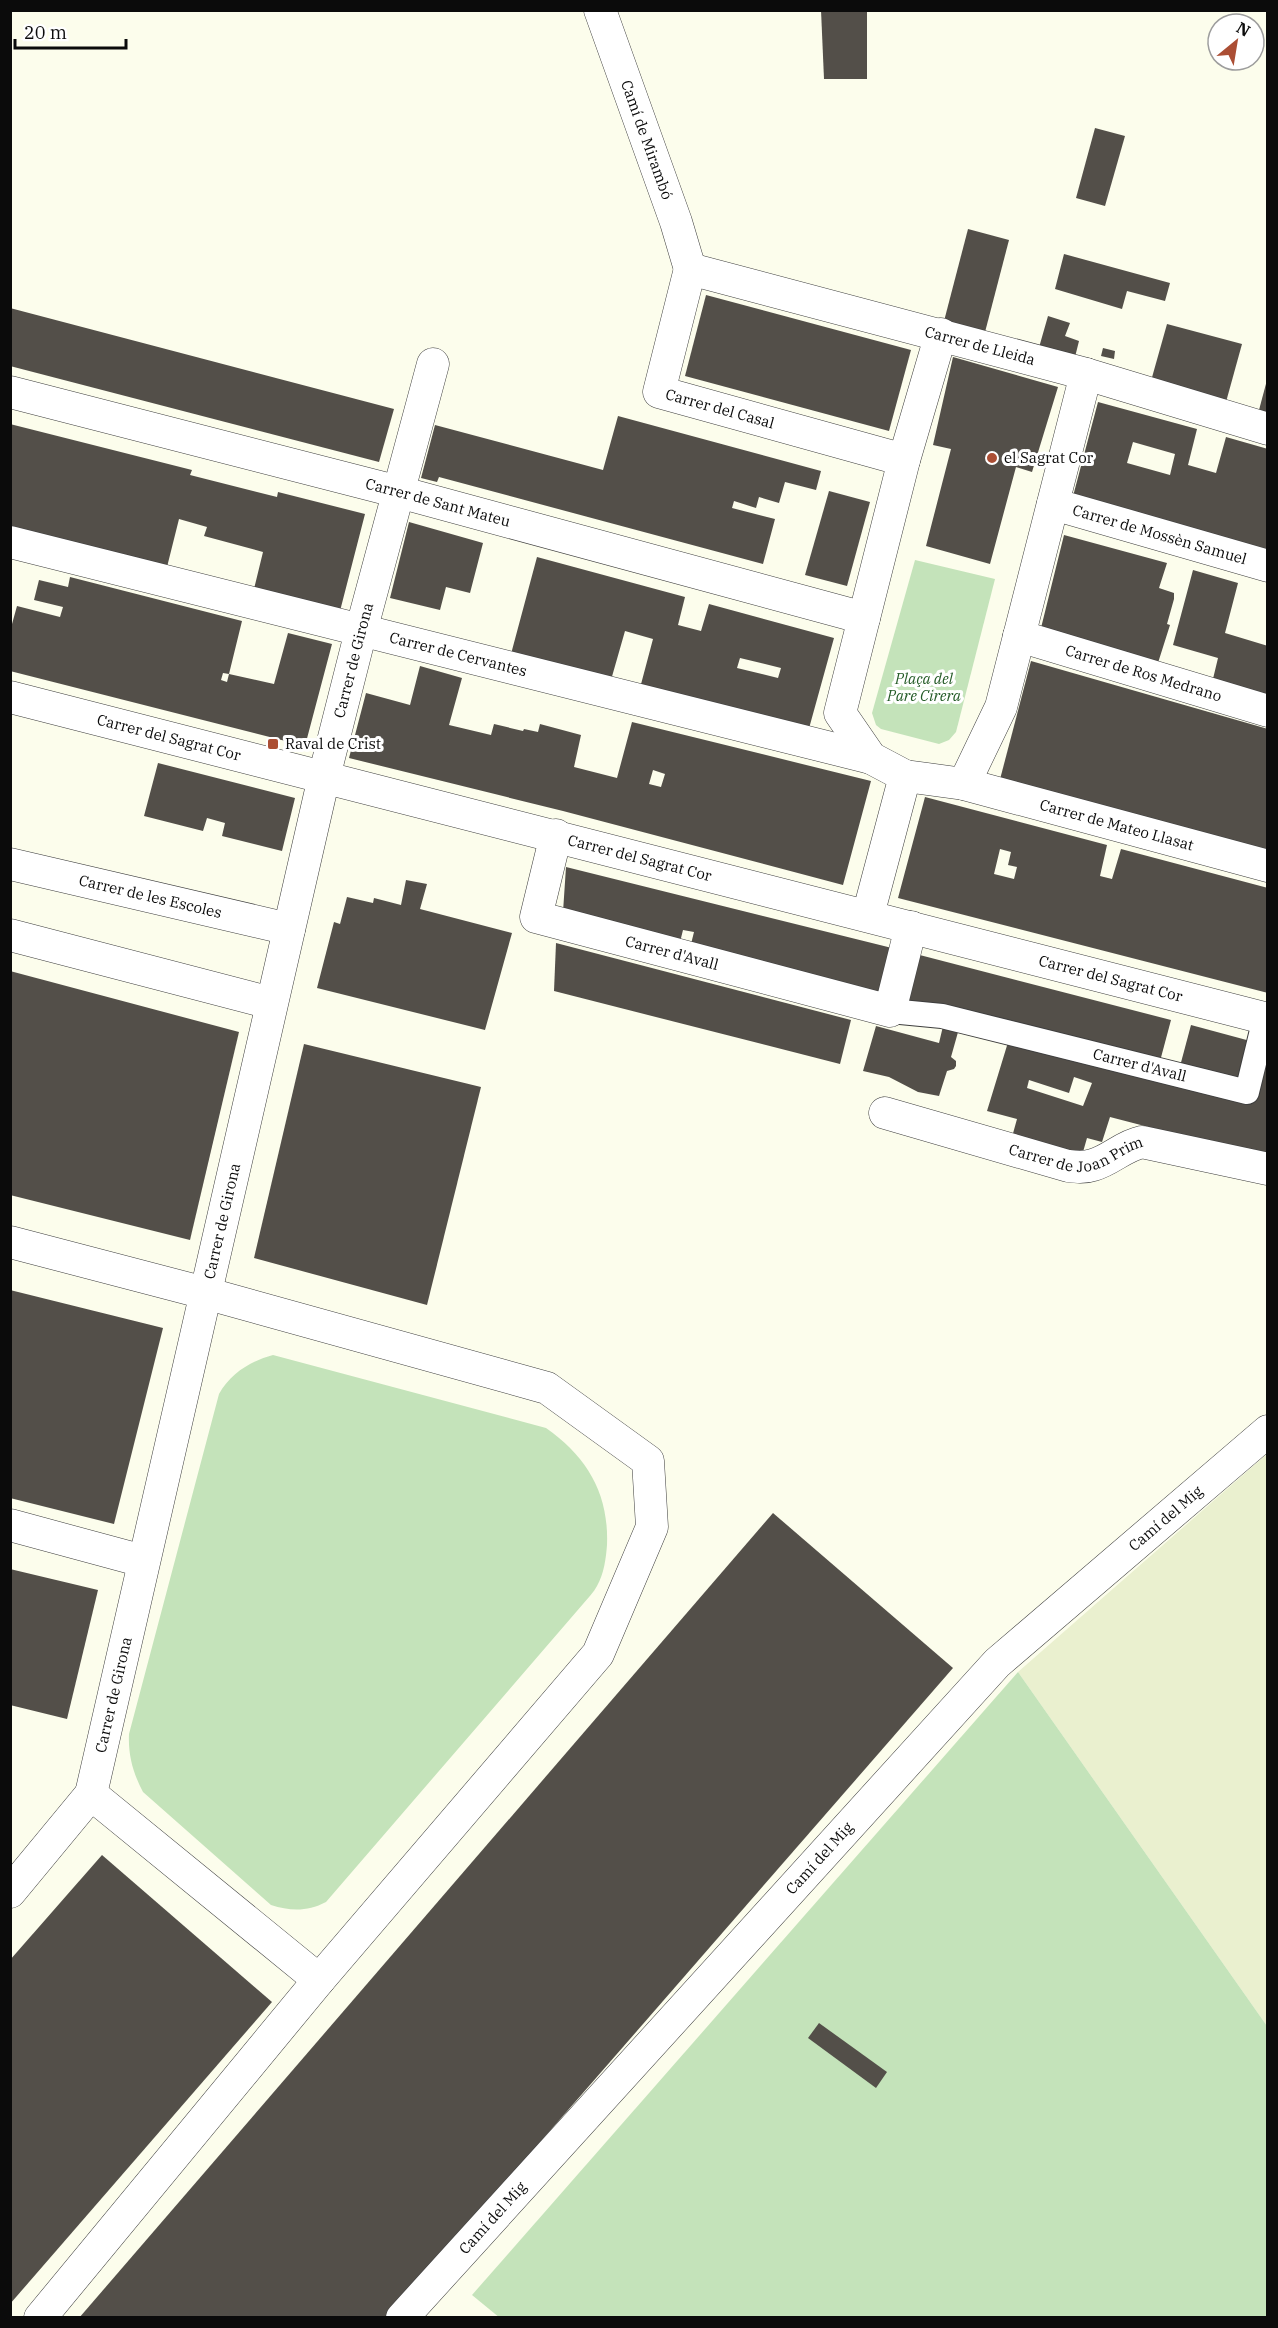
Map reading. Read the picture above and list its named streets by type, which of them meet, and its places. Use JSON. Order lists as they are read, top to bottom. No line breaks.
{"streets":{"street":["Camí de Mirambó","Carrer de Lleida","Carrer del Casal","Carrer de Sant Mateu","Carrer de Mossèn Samuel","Carrer de Cervantes","Carrer de Girona","Carrer de Ros Medrano","Carrer del Sagrat Cor","Carrer de Mateo Llasat","Carrer de les Escoles","Carrer d'Avall","Carrer de Joan Prim","Camí del Mig"]},"crossings":[["Camí de Mirambó","Carrer de Lleida"],["Camí de Mirambó","Carrer del Casal"],["Carrer de Lleida","Carrer del Casal"],["Carrer de Sant Mateu","Carrer de Girona"],["Carrer de Cervantes","Carrer de Girona"],["Carrer de Girona","Carrer del Sagrat Cor"],["Carrer de Girona","Carrer de les Escoles"],["Carrer del Sagrat Cor","Carrer d'Avall"]],"parks":["Plaça del Pare Cirera"],"places":{"other":["el Sagrat Cor"],"transit":["Raval de Crist"]},"scale_bar":"20 m","north":"top right"}
